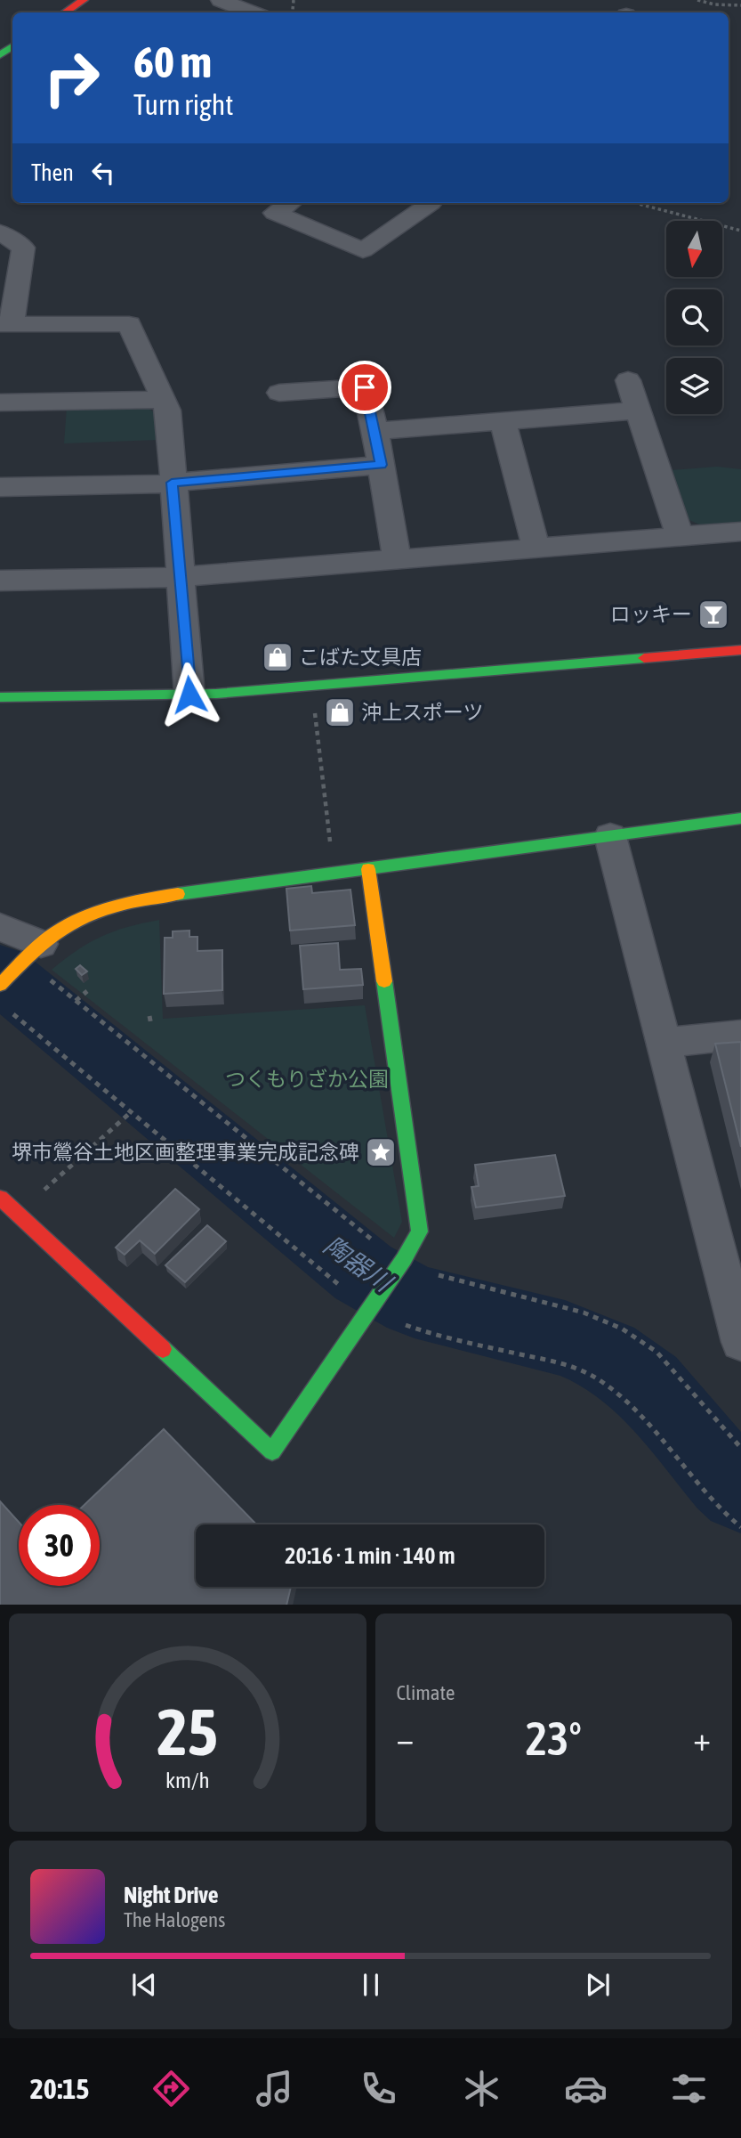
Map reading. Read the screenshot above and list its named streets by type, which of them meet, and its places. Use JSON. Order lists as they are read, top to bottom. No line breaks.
{"water":["陶器川"],"parks":["つくもりざか公園"],"places":{"bar":["ロッキー"],"shop":["こばた文具店","沖上スポーツ"],"place":["堺市鶯谷土地区画整理事業完成記念碑"]},"north":"bottom","page":{"turn":["60 m","Turn right"],"then":"Then","limit":"30","trip":"20:16 · 1 min · 140 m","tile":"Climate","heat":["−","23°","+"],"song":["Night Drive","The Halogens"],"tabs":"20:15","gauge":["25","km/h"]}}
